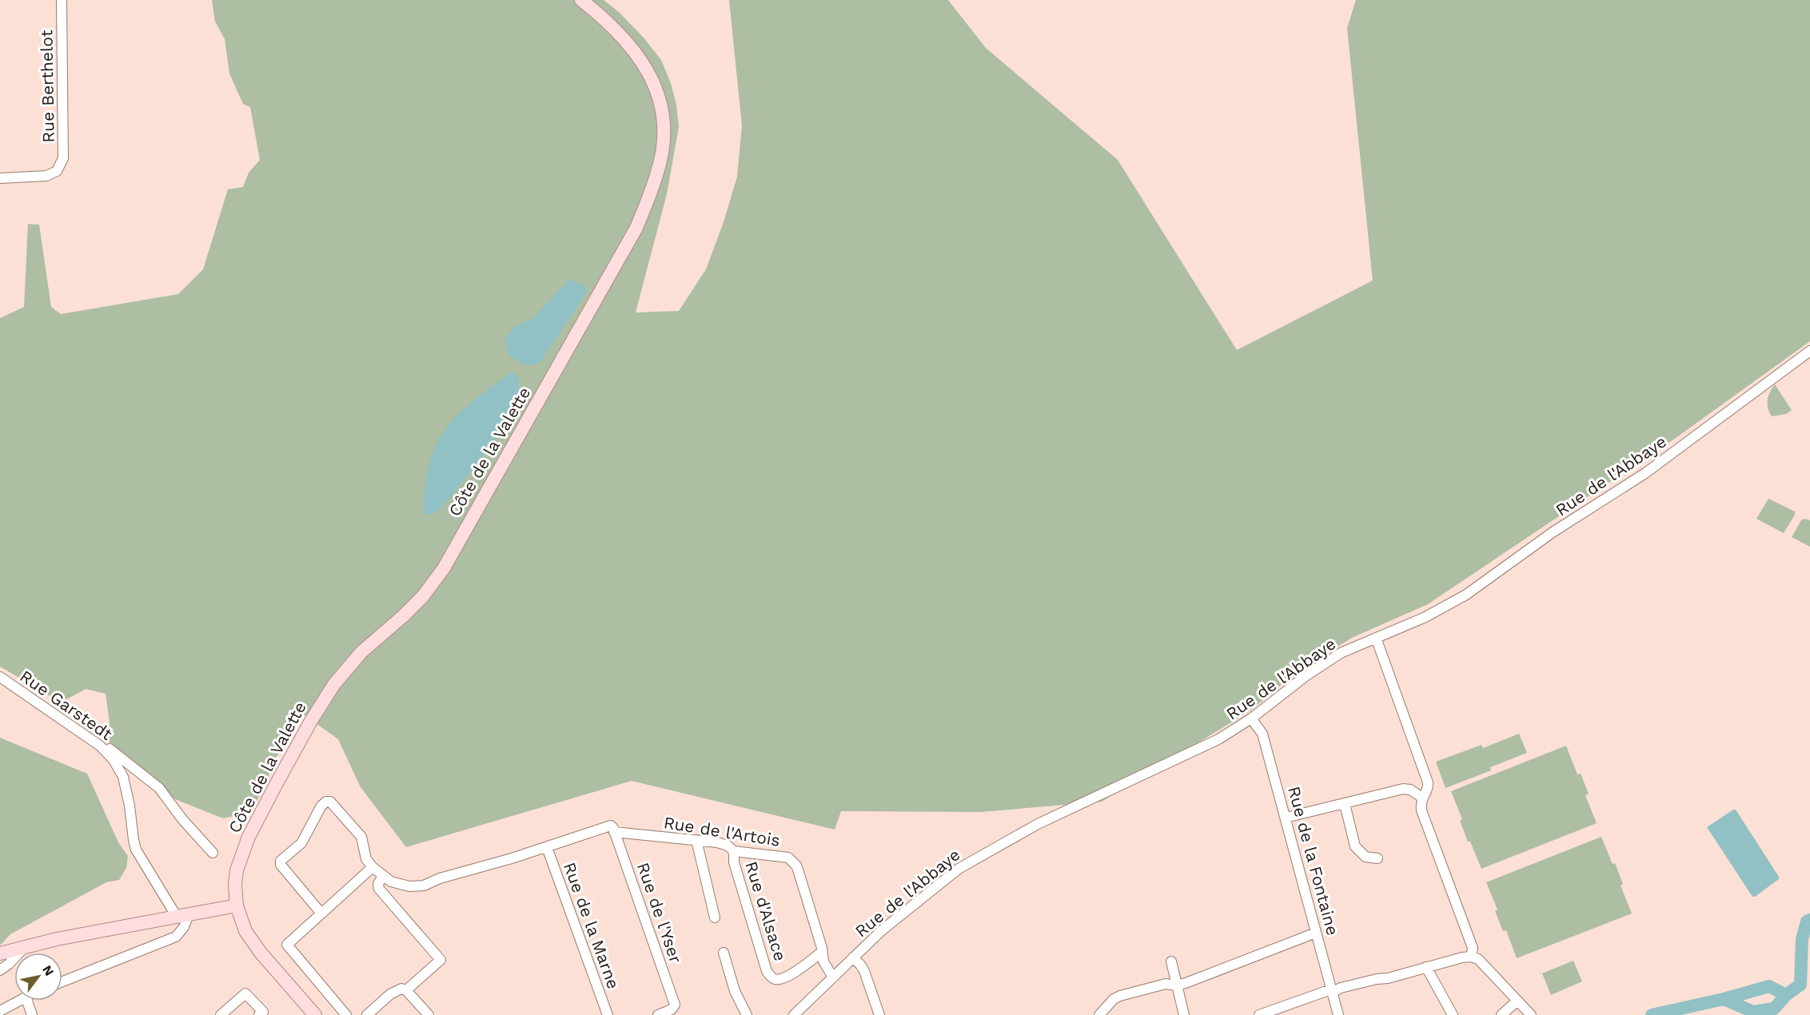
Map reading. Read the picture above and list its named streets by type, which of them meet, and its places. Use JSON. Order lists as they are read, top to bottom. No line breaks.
{"streets":{"main road":["Côte de la Valette"],"street":["Rue Berthelot","Rue de l'Abbaye","Rue Garstedt","Rue de l'Artois","Rue de la Fontaine","Rue d'Alsace","Rue de l'Yser","Rue de la Marne"]},"crossings":[["Rue de l'Abbaye","Rue de la Fontaine"],["Rue de l'Artois","Rue d'Alsace"],["Rue de l'Artois","Rue de l'Yser"],["Rue de l'Artois","Rue de la Marne"]],"north":"top right"}
